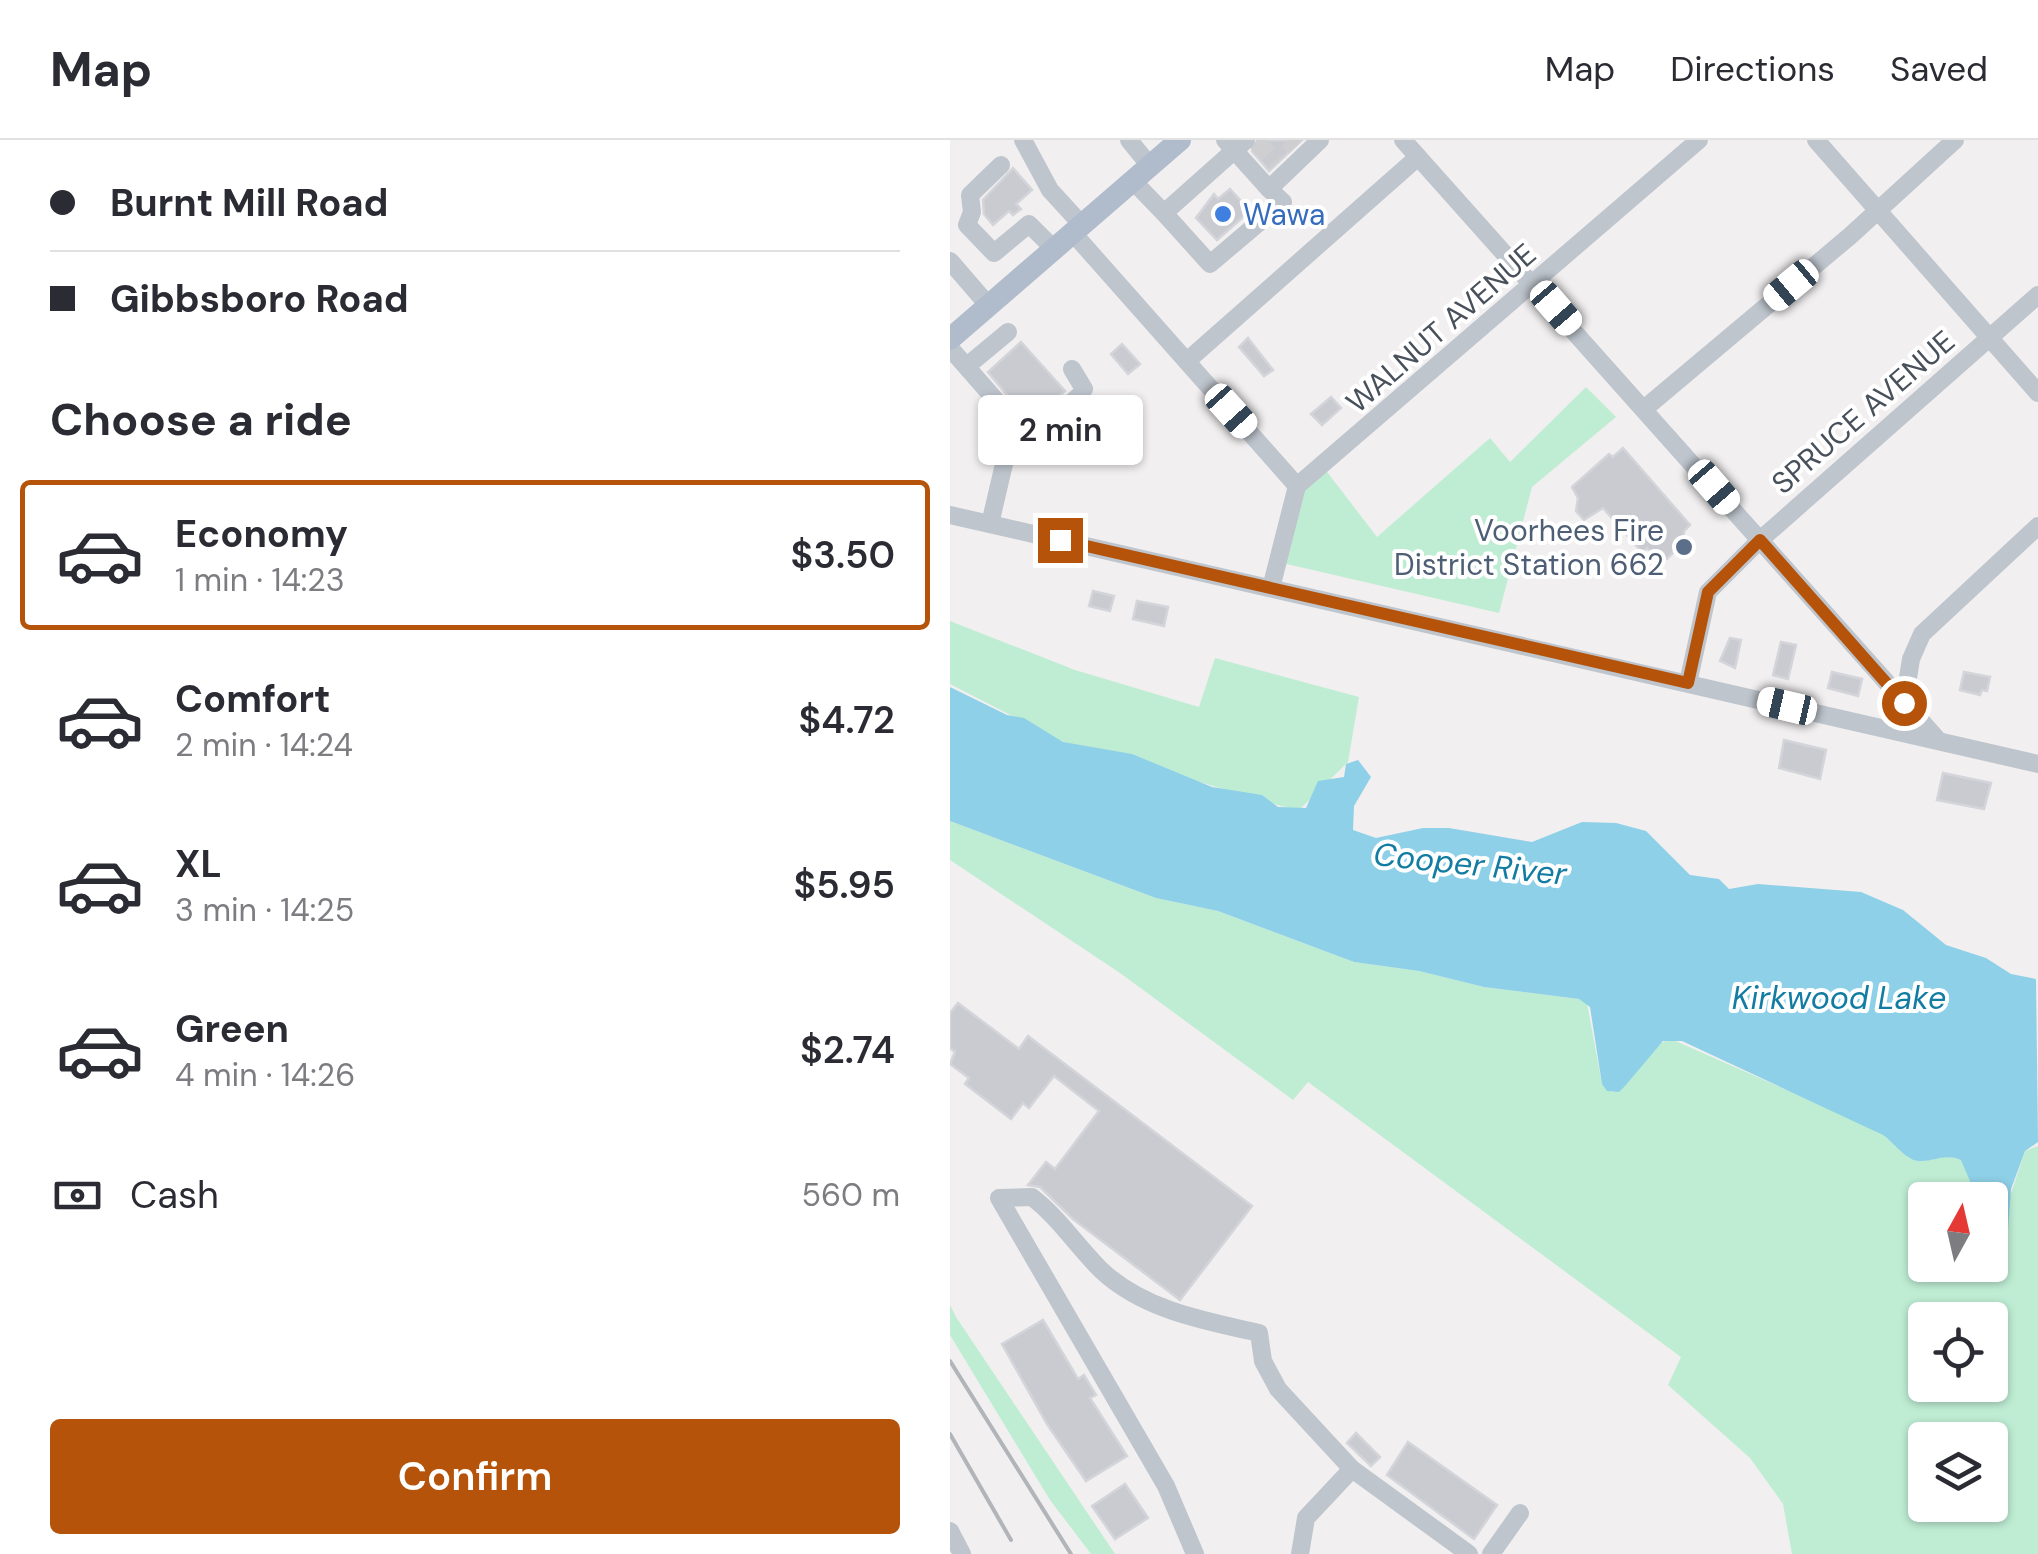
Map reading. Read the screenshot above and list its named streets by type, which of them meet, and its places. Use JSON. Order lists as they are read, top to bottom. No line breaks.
{"streets":{"street":["WALNUT AVENUE","SPRUCE AVENUE"]},"water":["Cooper River","Kirkwood Lake"],"places":["Wawa","Voorhees Fire District Station 662"],"north":"top","page":{"header":"Map","nav":["Map","Directions","Saved"],"banner":["Burnt Mill Road","Gibbsboro Road"],"heading":"Choose a ride","bubble":"2 min","list":[{"name":"Economy","note":"1 min · 14:23","value":"$3.50"},{"name":"Comfort","note":"2 min · 14:24","value":"$4.72"},{"name":"XL","note":"3 min · 14:25","value":"$5.95"},{"name":"Green","note":"4 min · 14:26","value":"$2.74"}],"pay":["Cash","560 m"],"buttons":"Confirm"}}
